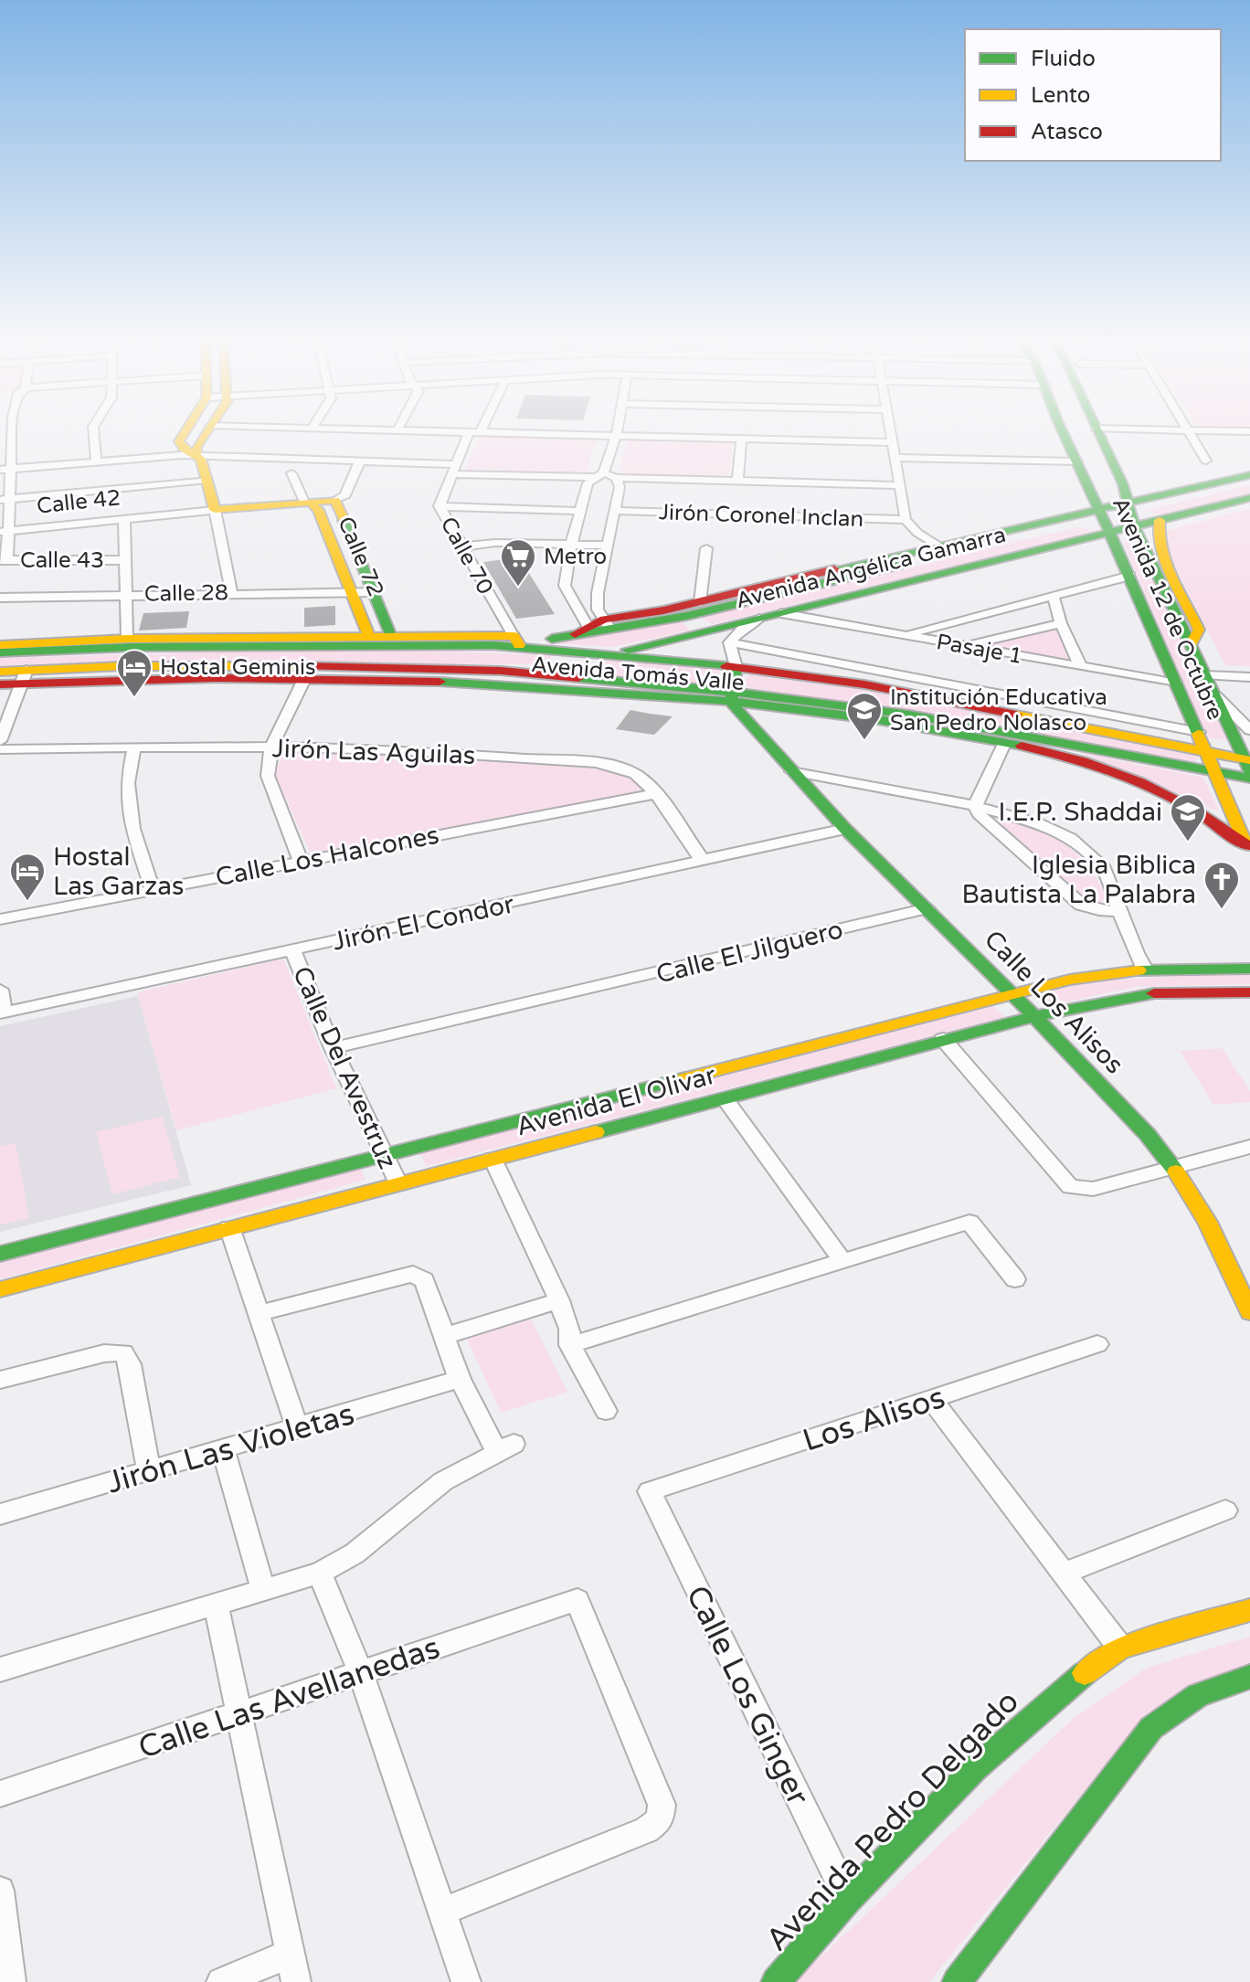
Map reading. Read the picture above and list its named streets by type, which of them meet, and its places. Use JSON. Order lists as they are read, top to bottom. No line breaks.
{"streets":{"main road":["Calle 42","Calle 72","Avenida Angélica Gamarra","Avenida 12 de Octubre","Avenida Tomás Valle","Calle Los Alisos","Avenida El Olivar","Avenida Pedro Delgado"],"street":["Jirón Coronel Inclan","Calle 70","Calle 43","Calle 28","Pasaje 1","Jirón Las Aguilas","Calle Los Halcones","Jirón El Condor","Calle El Jilguero","Calle Del Avestruz","Los Alisos","Jirón Las Violetas","Calle Los Ginger","Calle Las Avellanedas"]},"crossings":[["Calle 42","Calle 72"],["Calle 70","Avenida Angélica Gamarra"],["Calle 70","Avenida Tomás Valle"],["Calle 72","Calle 28"],["Calle 72","Avenida Tomás Valle"],["Avenida Angélica Gamarra","Avenida 12 de Octubre"],["Avenida Angélica Gamarra","Pasaje 1"],["Avenida Angélica Gamarra","Avenida Tomás Valle"],["Avenida 12 de Octubre","Pasaje 1"],["Avenida 12 de Octubre","Avenida Tomás Valle"],["Avenida Tomás Valle","Calle Los Alisos"],["Jirón Las Aguilas","Calle Los Halcones"],["Jirón Las Aguilas","Jirón El Condor"],["Jirón El Condor","Calle Los Alisos"],["Jirón El Condor","Calle Del Avestruz"],["Calle El Jilguero","Calle Los Alisos"],["Calle El Jilguero","Calle Del Avestruz"],["Calle Los Alisos","Avenida El Olivar"],["Calle Del Avestruz","Avenida El Olivar"],["Los Alisos","Calle Los Ginger"],["Calle Los Ginger","Avenida Pedro Delgado"]],"places":{"supermarket":["Metro"],"hotel":["Hostal Geminis","Hostal Las Garzas"],"school or university":["Institución Educativa San Pedro Nolasco","I.E.P. Shaddai"],"church":["Iglesia Biblica Bautista La Palabra"]},"legend":["Fluido","Lento","Atasco"]}
